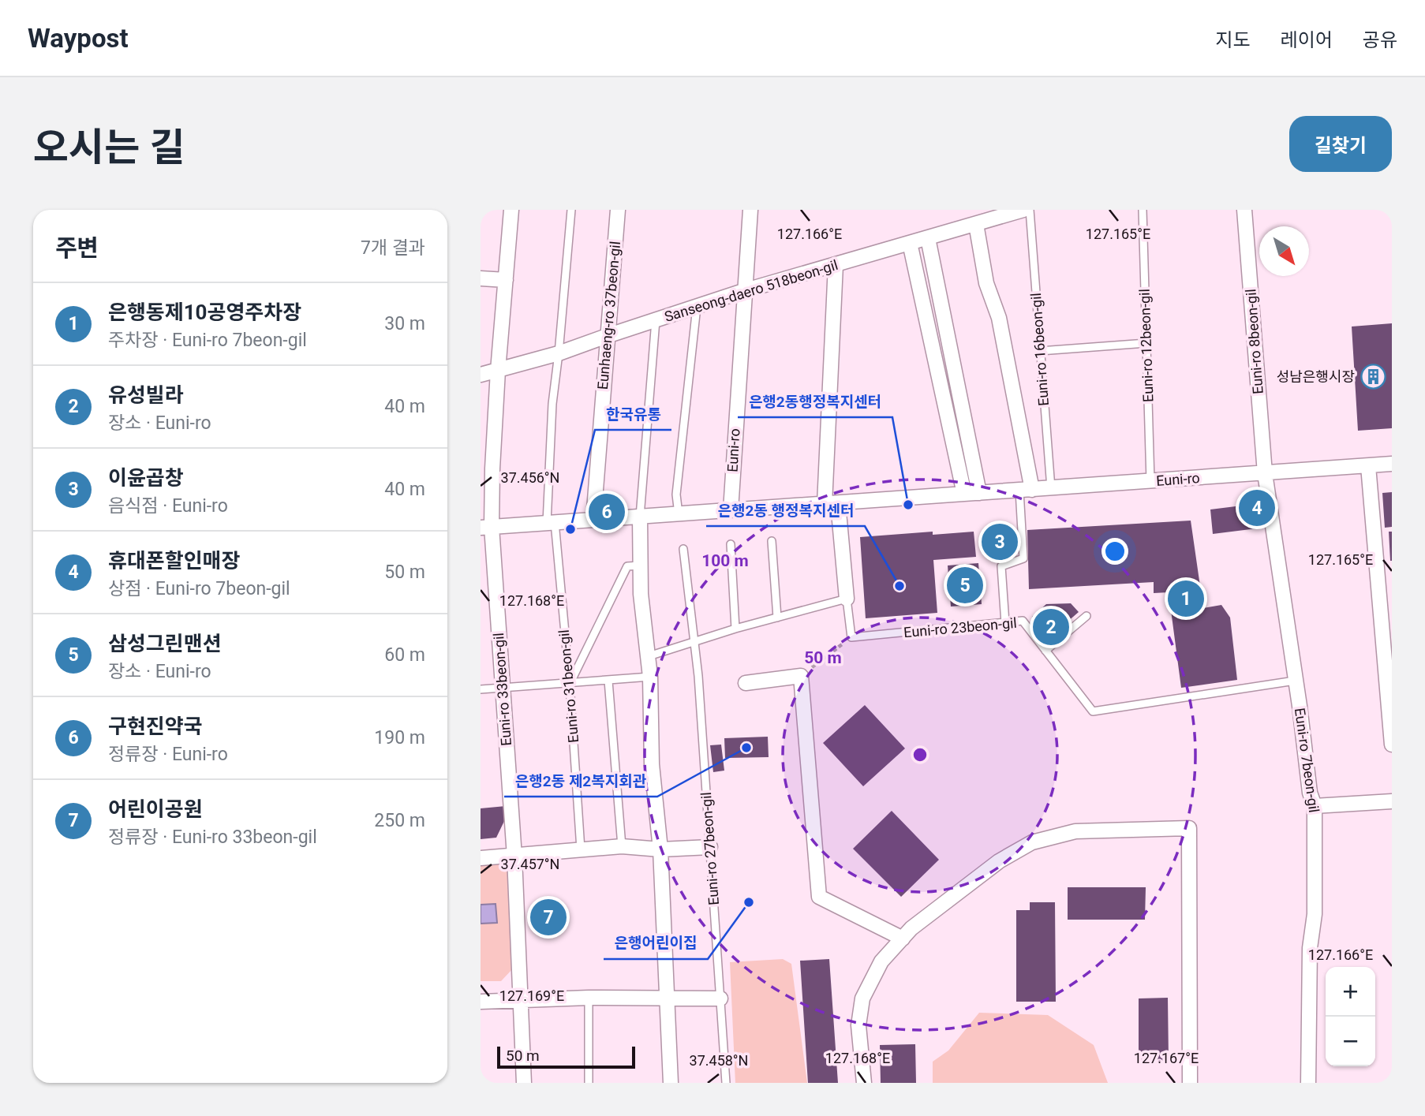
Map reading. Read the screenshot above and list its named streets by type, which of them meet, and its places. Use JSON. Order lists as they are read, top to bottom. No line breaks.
{"streets":{"street":["Sanseong-daero 518beon-gil","Eunhaeng-ro 37beon-gil","Euni-ro 8beon-gil","Euni-ro","Euni-ro 33beon-gil","Euni-ro 7beon-gil"],"lane":["Euni-ro 12beon-gil","Euni-ro 16beon-gil","Euni-ro 23beon-gil","Euni-ro 31beon-gil","Euni-ro 27beon-gil"]},"crossings":[["Sanseong-daero 518beon-gil","Eunhaeng-ro 37beon-gil"],["Sanseong-daero 518beon-gil","Euni-ro"],["Eunhaeng-ro 37beon-gil","Euni-ro"],["Euni-ro 8beon-gil","Euni-ro"],["Euni-ro 8beon-gil","Euni-ro 7beon-gil"],["Euni-ro 12beon-gil","Euni-ro"],["Euni-ro 16beon-gil","Euni-ro"],["Euni-ro","Euni-ro 31beon-gil"],["Euni-ro","Euni-ro 33beon-gil"],["Euni-ro","Euni-ro 7beon-gil"],["Euni-ro 23beon-gil","Euni-ro 7beon-gil"]],"places":{"building":["성남은행시장"],"other":["은행2동행정복지센터","한국유통","은행2동 행정복지센터","은행2동 제2복지회관","은행어린이집"]},"scale_bar":"50 m","north":"bottom right","page":{"header":"Waypost","nav":["지도","레이어","공유"],"title":"오시는 길","buttons":"길찾기","heading":["주변","7개 결과"],"list":[{"mark":"1","name":"은행동제10공영주차장","note":"주차장 · Euni-ro 7beon-gil","value":"30 m"},{"mark":"2","name":"유성빌라","note":"장소 · Euni-ro","value":"40 m"},{"mark":"3","name":"이윤곱창","note":"음식점 · Euni-ro","value":"40 m"},{"mark":"4","name":"휴대폰할인매장","note":"상점 · Euni-ro 7beon-gil","value":"50 m"},{"mark":"5","name":"삼성그린맨션","note":"장소 · Euni-ro","value":"60 m"},{"mark":"6","name":"구현진약국","note":"정류장 · Euni-ro","value":"190 m"},{"mark":"7","name":"어린이공원","note":"정류장 · Euni-ro 33beon-gil","value":"250 m"}],"pins":["4","6","3","5","1","2","7"],"map_buttons":["+","−"],"scale":"50 m"},"coordinates":["127.166°E","127.165°E","37.456°N","127.168°E","37.457°N","127.169°E","127.167°E","37.458°N"],"rings":["100 m","50 m"]}
